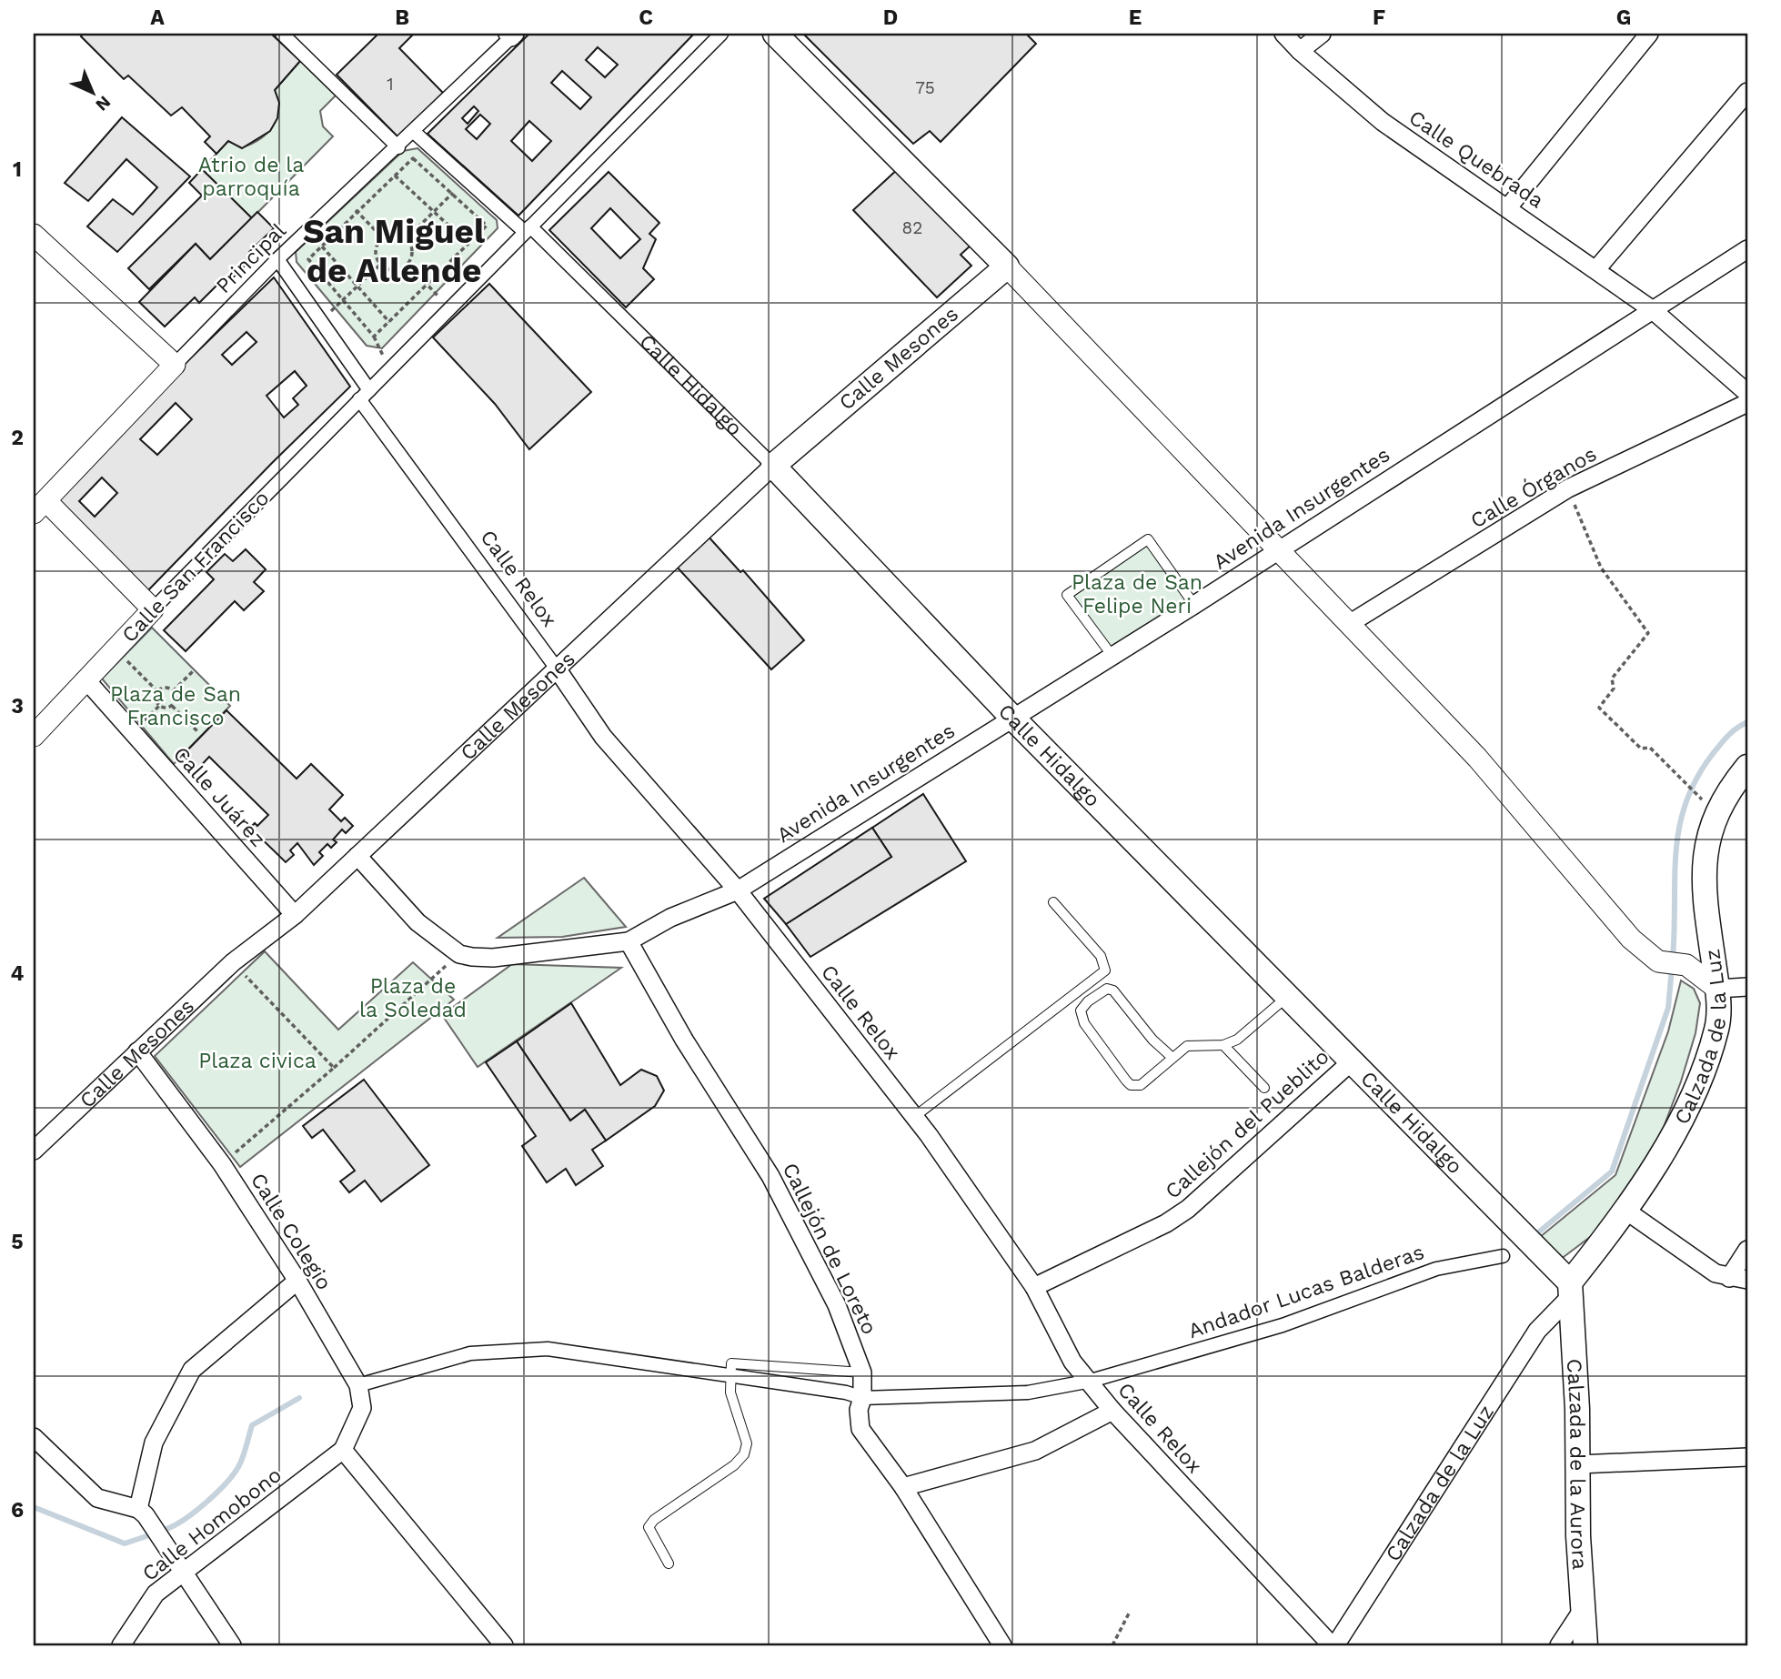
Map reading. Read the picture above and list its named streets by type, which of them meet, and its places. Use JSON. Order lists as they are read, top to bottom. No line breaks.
{"streets":{"main road":["Calle Mesones","Calle Hidalgo","Calzada de la Luz","Calzada de la Aurora"],"street":["Calle Quebrada","Principal","Calle Órganos","Avenida Insurgentes","Calle San Francisco","Calle Relox","Calle Juárez","Callejón del Pueblito","Calle Colegio","Callejón de Loreto","Andador Lucas Balderas","Calle Homobono"]},"crossings":[["Calle Quebrada","Avenida Insurgentes"],["Principal","Calle Hidalgo"],["Principal","Calle Relox"],["Calle Mesones","Calle Hidalgo"],["Calle Mesones","Calle Relox"],["Calle Mesones","Calle Juárez"],["Calle Mesones","Calle Colegio"],["Calle Hidalgo","Avenida Insurgentes"],["Calle Hidalgo","Calle San Francisco"],["Calle Hidalgo","Calzada de la Luz"],["Calle Hidalgo","Callejón del Pueblito"],["Calle Hidalgo","Calzada de la Aurora"],["Avenida Insurgentes","Calle Relox"],["Avenida Insurgentes","Callejón de Loreto"],["Calle San Francisco","Calle Relox"],["Calle San Francisco","Calle Juárez"],["Calle Relox","Calzada de la Luz"],["Calle Relox","Callejón del Pueblito"],["Calle Relox","Andador Lucas Balderas"],["Calzada de la Luz","Calzada de la Aurora"],["Calle Colegio","Andador Lucas Balderas"],["Callejón de Loreto","Andador Lucas Balderas"]],"districts":["San Miguel de Allende"],"parks":["Atrio de la parroquía","Plaza de San Felipe Neri","Plaza de San Francisco","Plaza de la Soledad","Plaza civica"],"house_numbers":["1","75","82"],"north":"bottom right","grid":{"columns":["A","B","C","D","E","F","G"],"rows":["1","2","3","4","5","6"]}}
